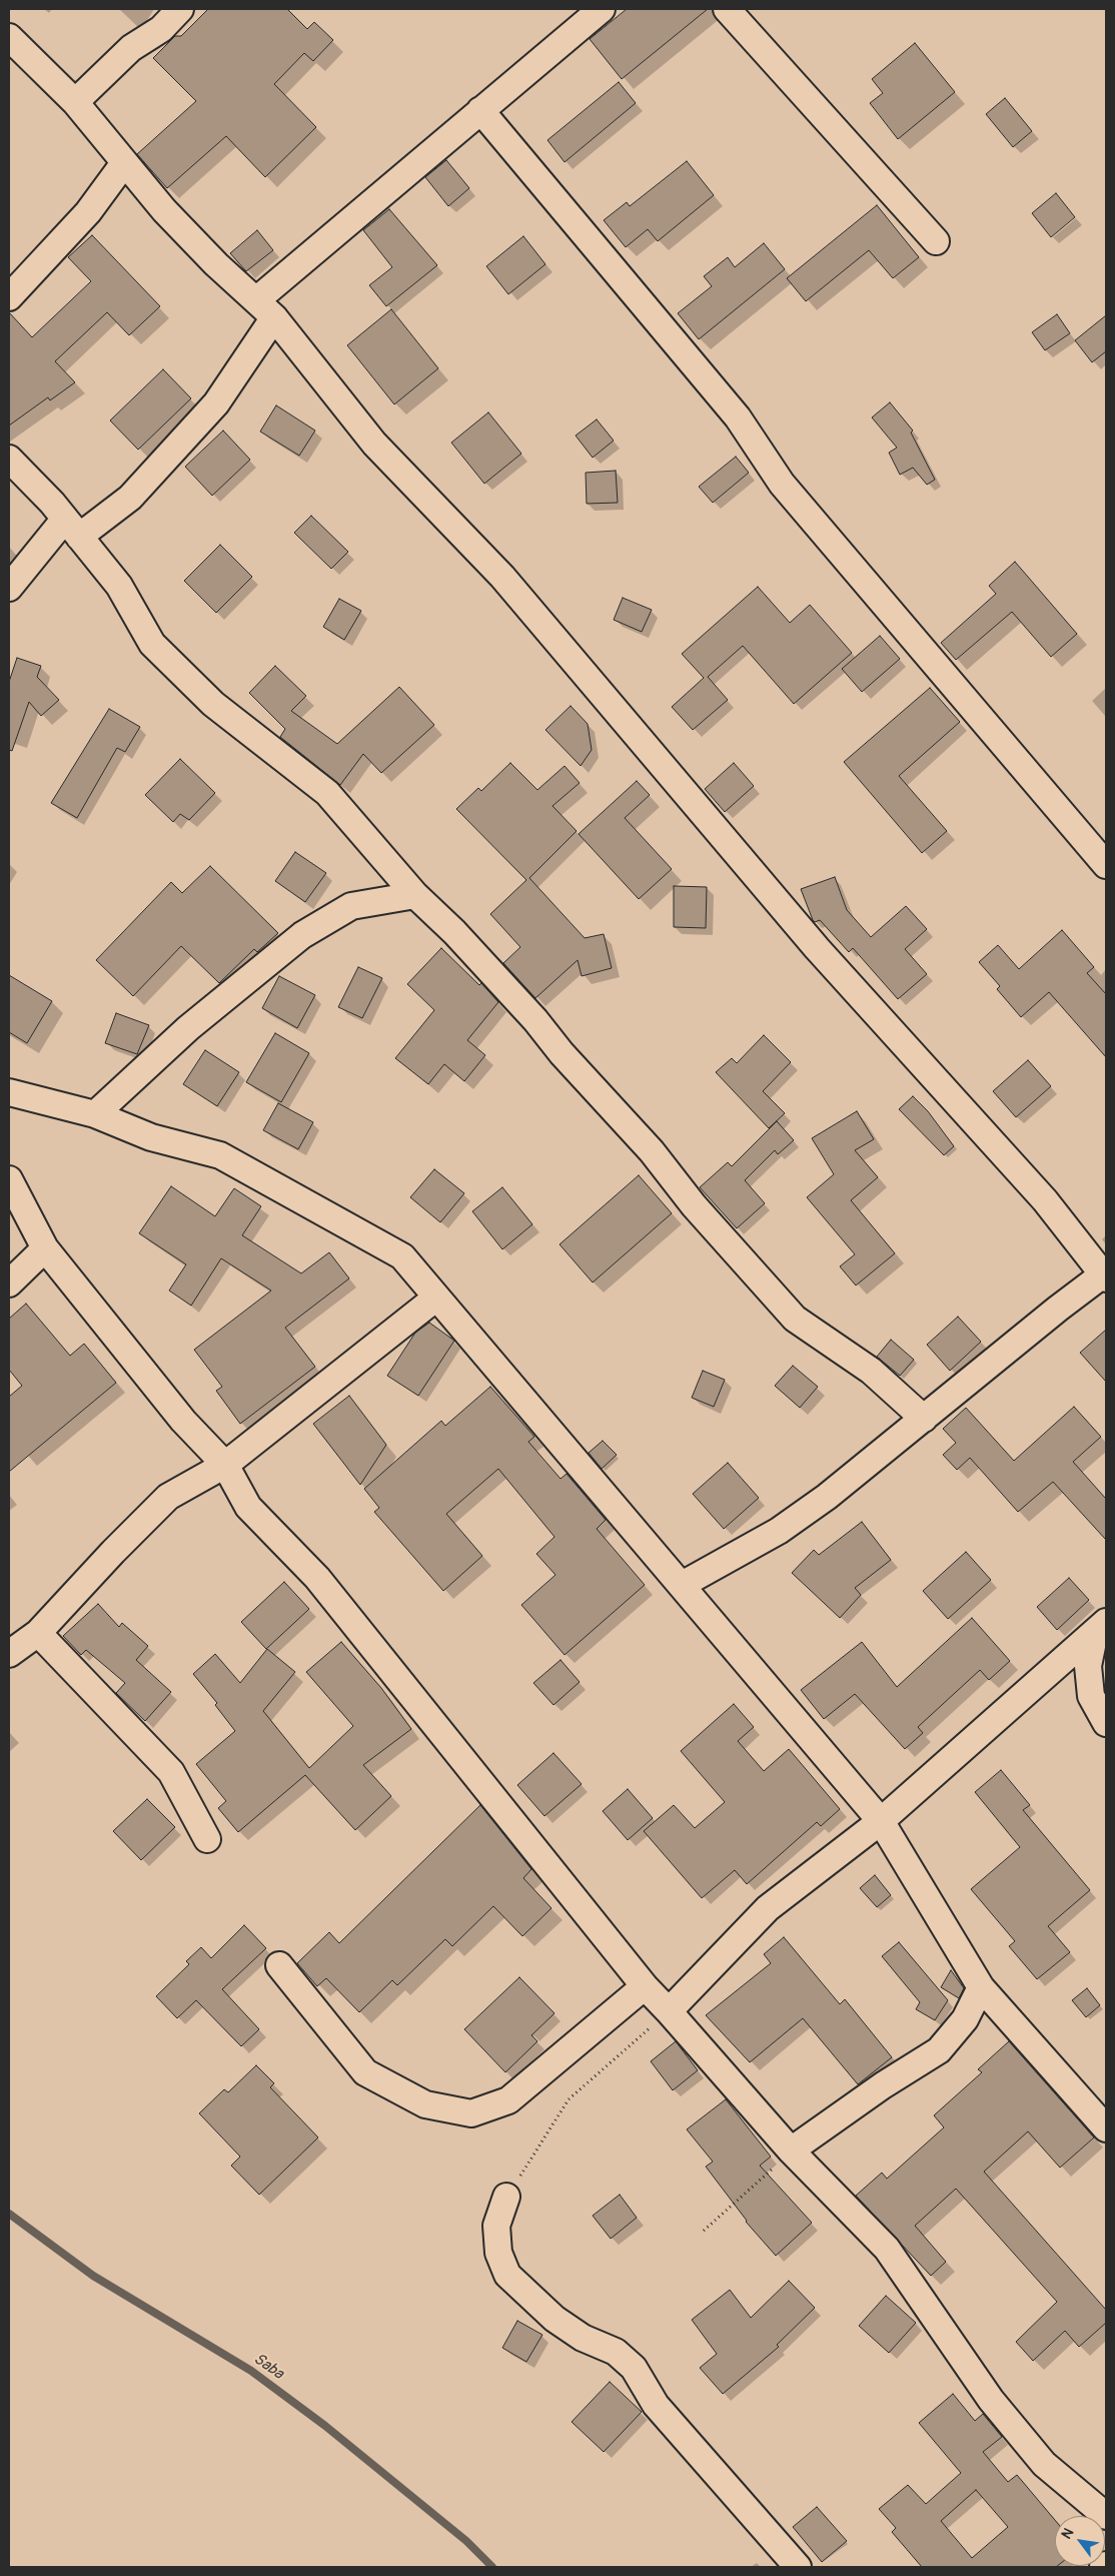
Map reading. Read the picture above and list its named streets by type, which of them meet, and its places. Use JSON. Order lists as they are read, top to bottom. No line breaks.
{"water":["Saba"],"north":"top left"}
